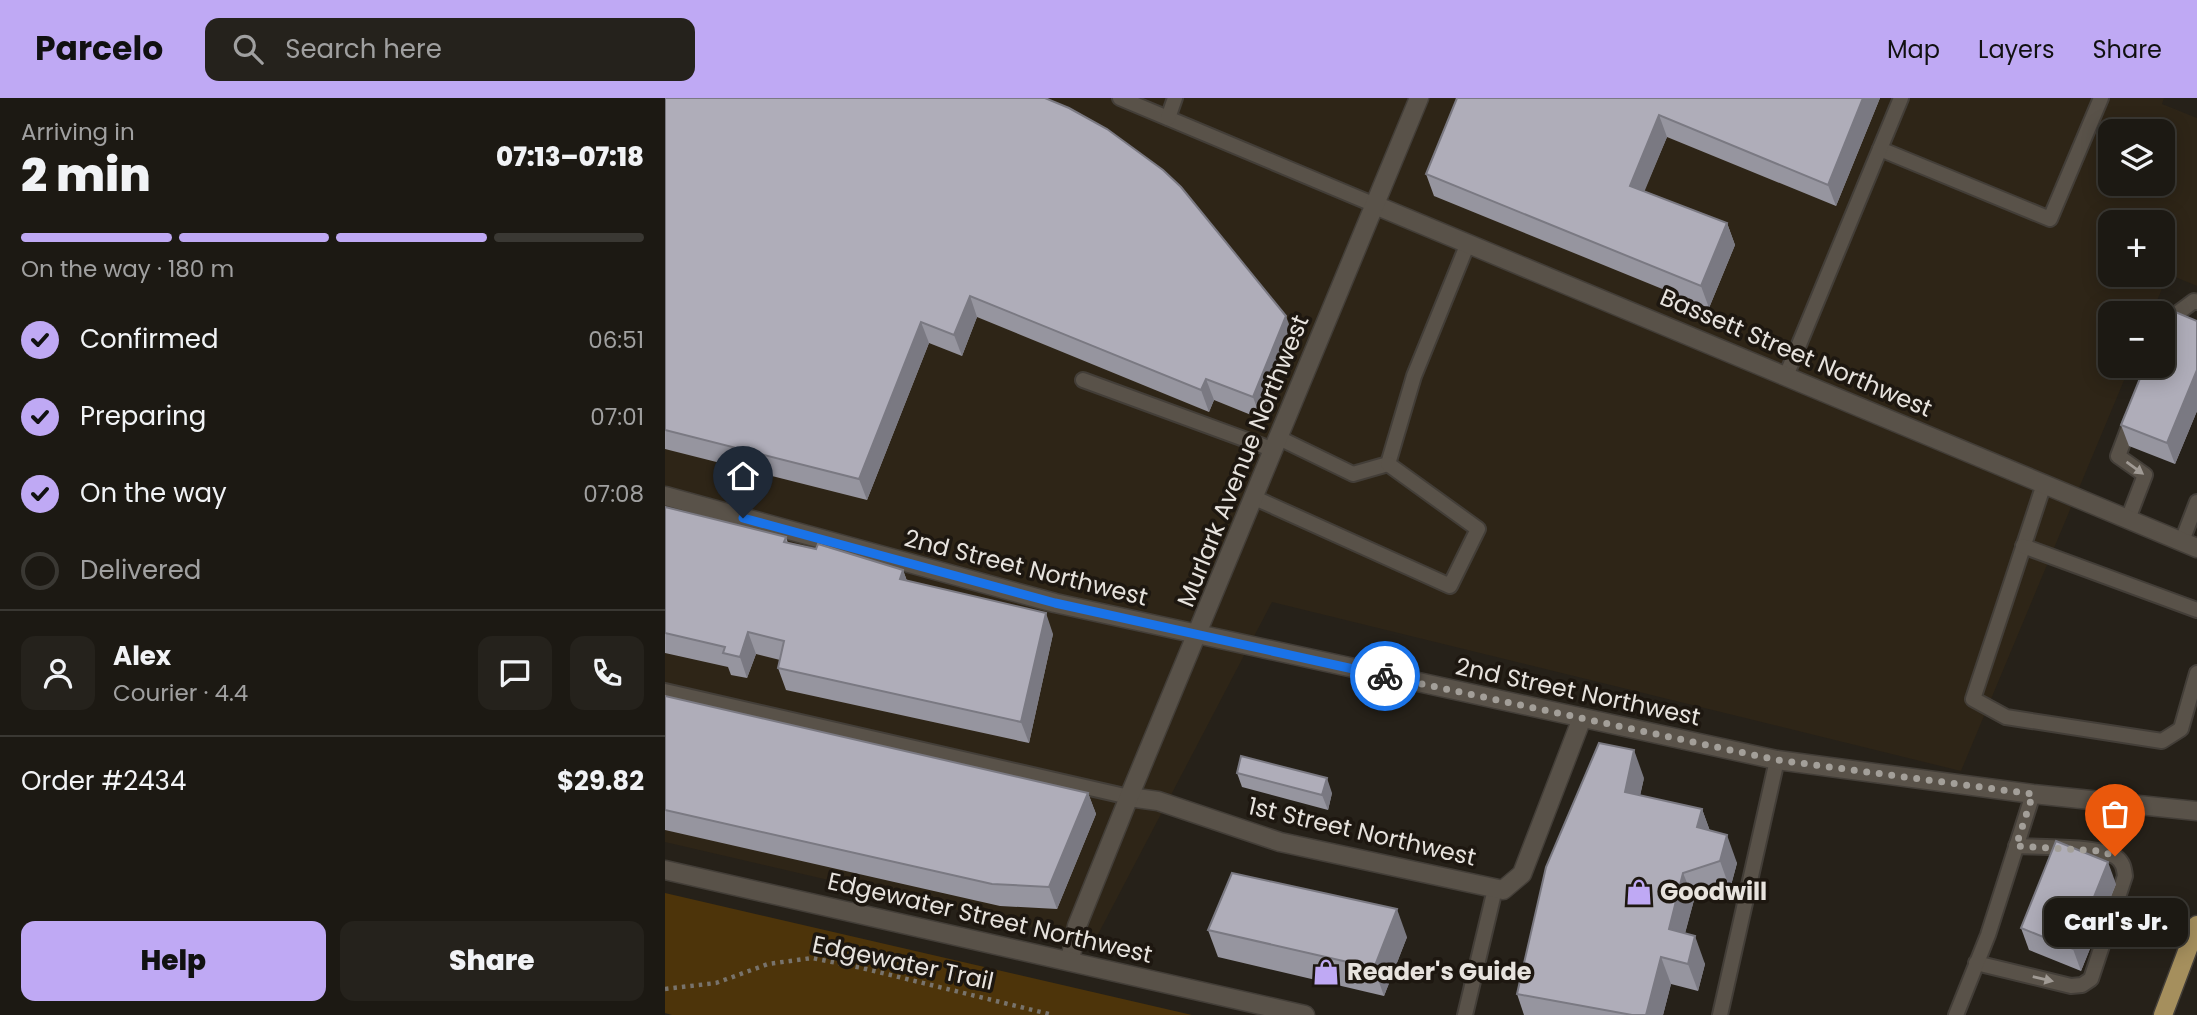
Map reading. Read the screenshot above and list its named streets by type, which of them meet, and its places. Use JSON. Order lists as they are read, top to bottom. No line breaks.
{"streets":{"street":["Bassett Street Northwest","Murlark Avenue Northwest","2nd Street Northwest","1st Street Northwest","Edgewater Street Northwest"],"path":["Edgewater Trail"]},"crossings":[["Bassett Street Northwest","Murlark Avenue Northwest"],["Murlark Avenue Northwest","2nd Street Northwest"],["Murlark Avenue Northwest","1st Street Northwest"],["Murlark Avenue Northwest","Edgewater Street Northwest"]],"places":{"other":["Carl's Jr."],"shop":["Goodwill","Reader's Guide"]},"page":{"header":"Parcelo","search":"Search here","nav":["Map","Layers","Share"],"heading":["2 min","Arriving in","07:13–07:18"],"panel":["Alex","Courier · 4.4","Order #2434","$29.82"],"map_buttons":["+","−"],"bar":"On the way · 180 m","list":[["Confirmed","06:51"],["Preparing","07:01"],["On the way","07:08"],"Delivered"],"bubble":"Carl's Jr.","buttons":["Help","Share"]}}
